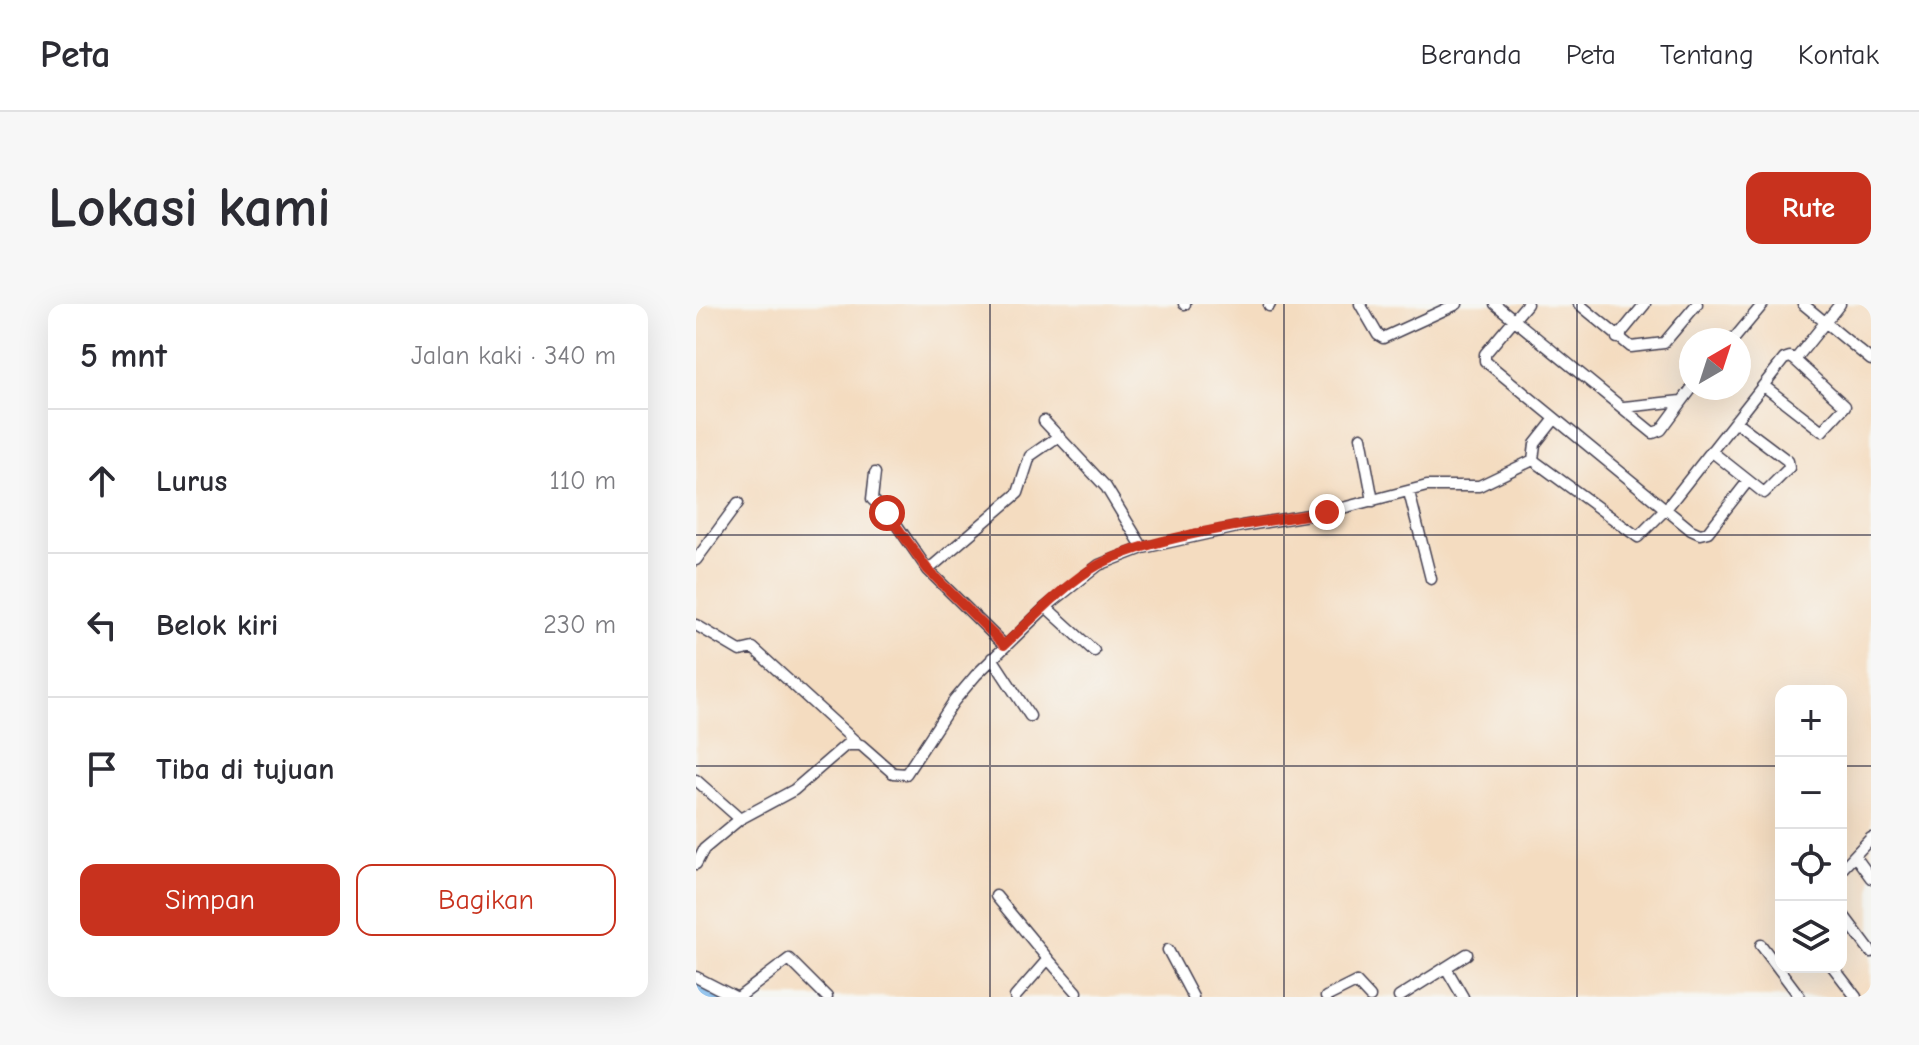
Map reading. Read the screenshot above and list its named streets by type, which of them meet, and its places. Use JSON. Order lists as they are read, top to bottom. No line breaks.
{"north":"top right","page":{"header":"Peta","nav":["Beranda","Peta","Tentang","Kontak"],"buttons":["Rute",["Simpan","Bagikan"]],"title":"Lokasi kami","heading":["5 mnt","Jalan kaki · 340 m"],"list":[["Lurus","110 m"],["Belok kiri","230 m"],"Tiba di tujuan"],"map_buttons":["+","−"]}}
